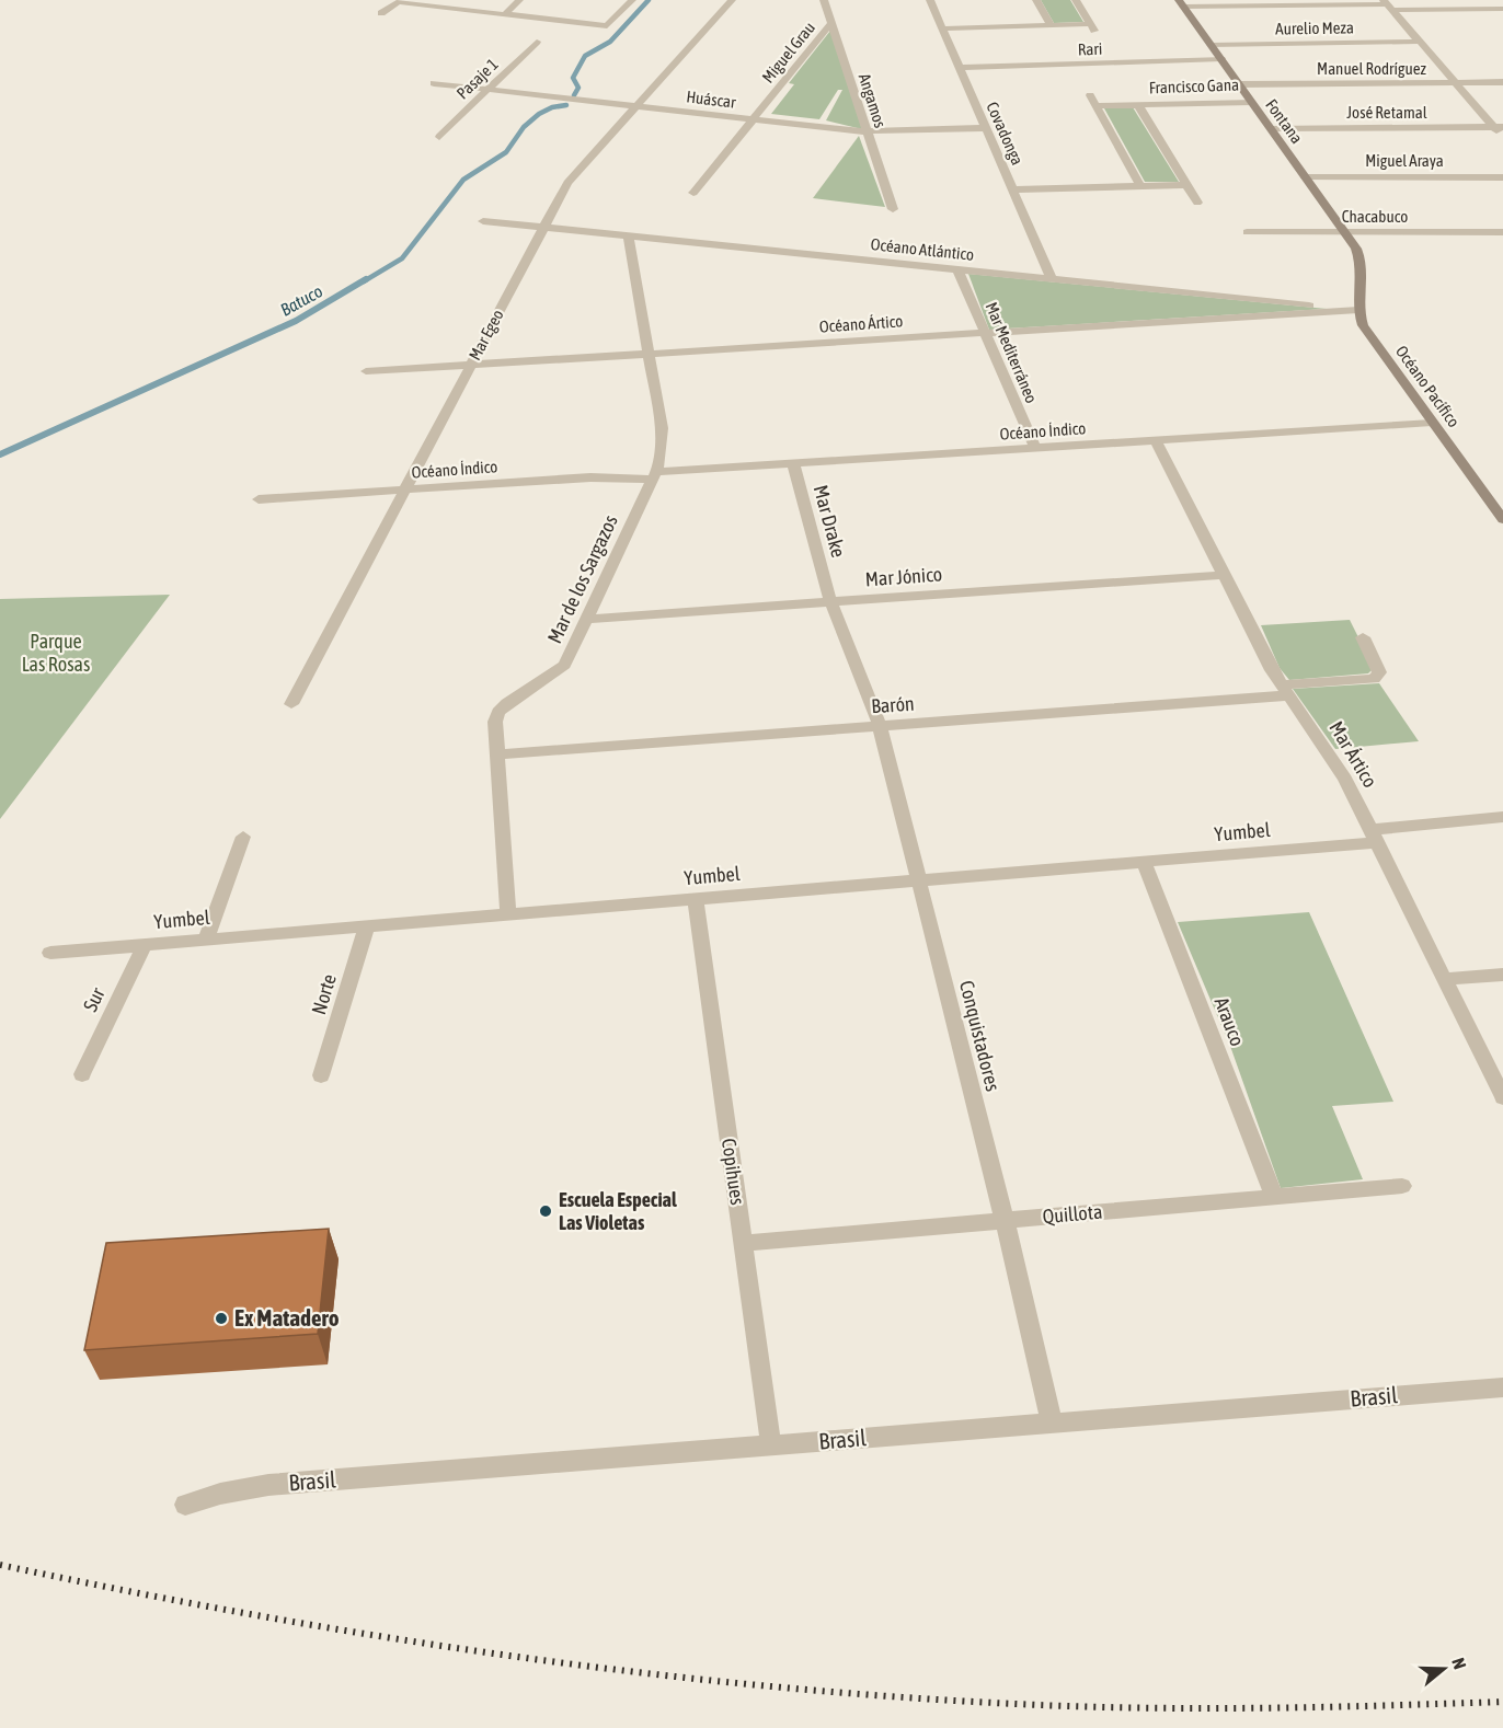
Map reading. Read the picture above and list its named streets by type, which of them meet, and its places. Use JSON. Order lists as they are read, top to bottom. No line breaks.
{"streets":{"street":["Aurelio Meza","Rari","Miguel Grau","Manuel Rodríguez","Pasaje 1","Francisco Gana","Huáscar","Angamos","José Retamal","Fontana","Covadonga","Miguel Araya","Chacabuco","Océano Atlántico","Océano Ártico","Mar Egeo","Mar Mediterráneo","Océano Pacífico","Océano Índico","Mar Drake","Mar Jónico","Mar de los Sargazos","Barón","Mar Ártico","Yumbel","Norte","Sur","Arauco","Conquistadores","Copihues","Quillota","Brasil"]},"crossings":[["Aurelio Meza","Fontana"],["Rari","Fontana"],["Rari","Covadonga"],["Miguel Grau","Huáscar"],["Miguel Grau","Angamos"],["Manuel Rodríguez","Fontana"],["Pasaje 1","Huáscar"],["Francisco Gana","Fontana"],["Huáscar","Angamos"],["Huáscar","Covadonga"],["Huáscar","Mar Egeo"],["José Retamal","Fontana"],["Fontana","Miguel Araya"],["Fontana","Chacabuco"],["Fontana","Océano Atlántico"],["Fontana","Océano Ártico"],["Fontana","Océano Pacífico"],["Covadonga","Océano Atlántico"],["Océano Atlántico","Océano Ártico"],["Océano Atlántico","Mar Egeo"],["Océano Atlántico","Mar Mediterráneo"],["Océano Atlántico","Océano Pacífico"],["Océano Atlántico","Mar de los Sargazos"],["Océano Ártico","Mar Egeo"],["Océano Ártico","Mar Mediterráneo"],["Océano Ártico","Océano Pacífico"],["Océano Ártico","Mar de los Sargazos"],["Mar Egeo","Océano Índico"],["Mar Mediterráneo","Océano Índico"],["Océano Pacífico","Océano Índico"],["Océano Índico","Mar Drake"],["Océano Índico","Mar de los Sargazos"],["Océano Índico","Mar Ártico"],["Mar Drake","Mar Jónico"],["Mar Drake","Conquistadores"],["Mar Jónico","Mar de los Sargazos"],["Mar Jónico","Mar Ártico"],["Mar de los Sargazos","Barón"],["Mar de los Sargazos","Yumbel"],["Barón","Mar Ártico"],["Barón","Conquistadores"],["Mar Ártico","Yumbel"],["Yumbel","Norte"],["Yumbel","Sur"],["Yumbel","Arauco"],["Yumbel","Conquistadores"],["Yumbel","Copihues"],["Arauco","Quillota"],["Conquistadores","Quillota"],["Conquistadores","Brasil"],["Copihues","Quillota"],["Copihues","Brasil"]],"water":["Batuco"],"parks":["Parque Las Rosas"],"places":["Escuela Especial Las Violetas","Ex Matadero"],"north":"right"}
